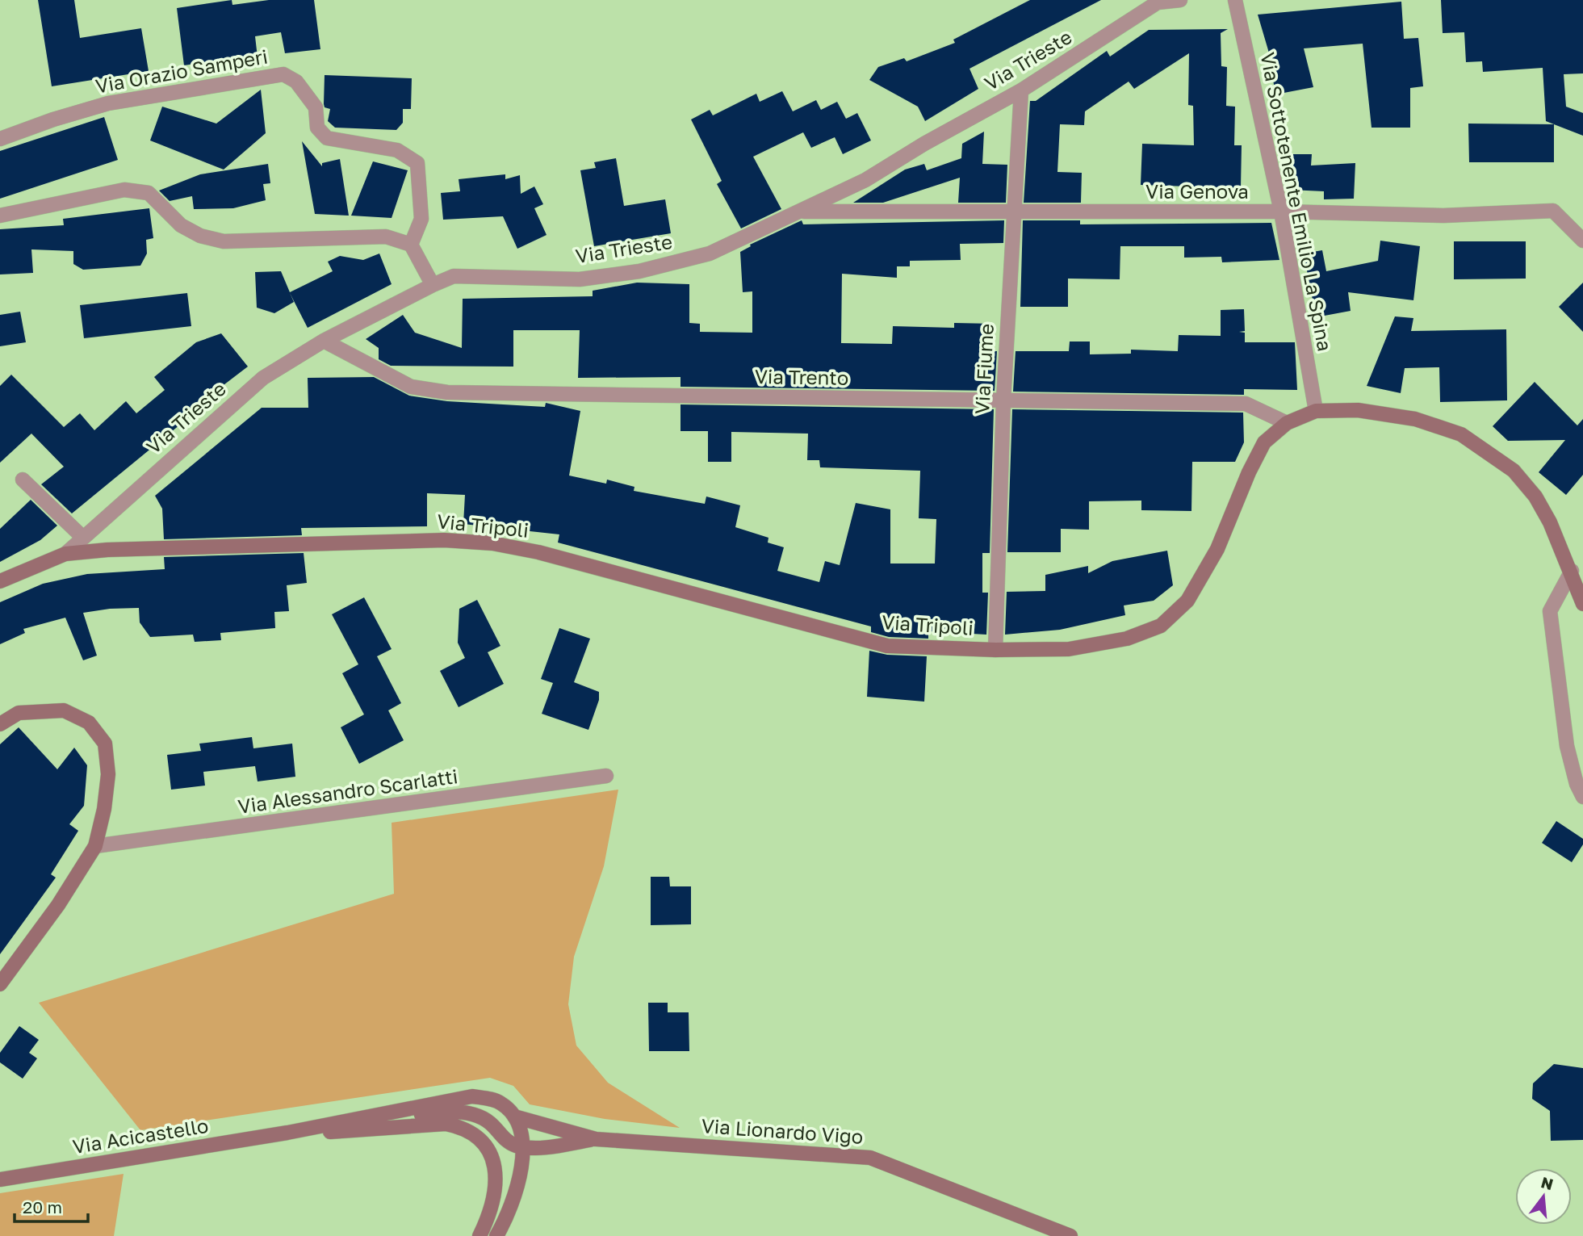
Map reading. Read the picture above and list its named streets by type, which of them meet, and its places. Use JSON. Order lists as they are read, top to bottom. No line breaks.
{"streets":{"street":["Via Trieste","Via Orazio Samperi","Via Genova","Via Sottotenente Emilio La Spina","Via Fiume","Via Trento","Via Tripoli","Via Alessandro Scarlatti","Via Lionardo Vigo","Via Acicastello"]},"crossings":[["Via Trieste","Via Genova"],["Via Trieste","Via Fiume"],["Via Trieste","Via Trento"],["Via Trieste","Via Tripoli"],["Via Genova","Via Sottotenente Emilio La Spina"],["Via Genova","Via Fiume"],["Via Sottotenente Emilio La Spina","Via Tripoli"],["Via Fiume","Via Trento"],["Via Fiume","Via Tripoli"],["Via Trento","Via Tripoli"]],"scale_bar":"20 m","north":"top"}
